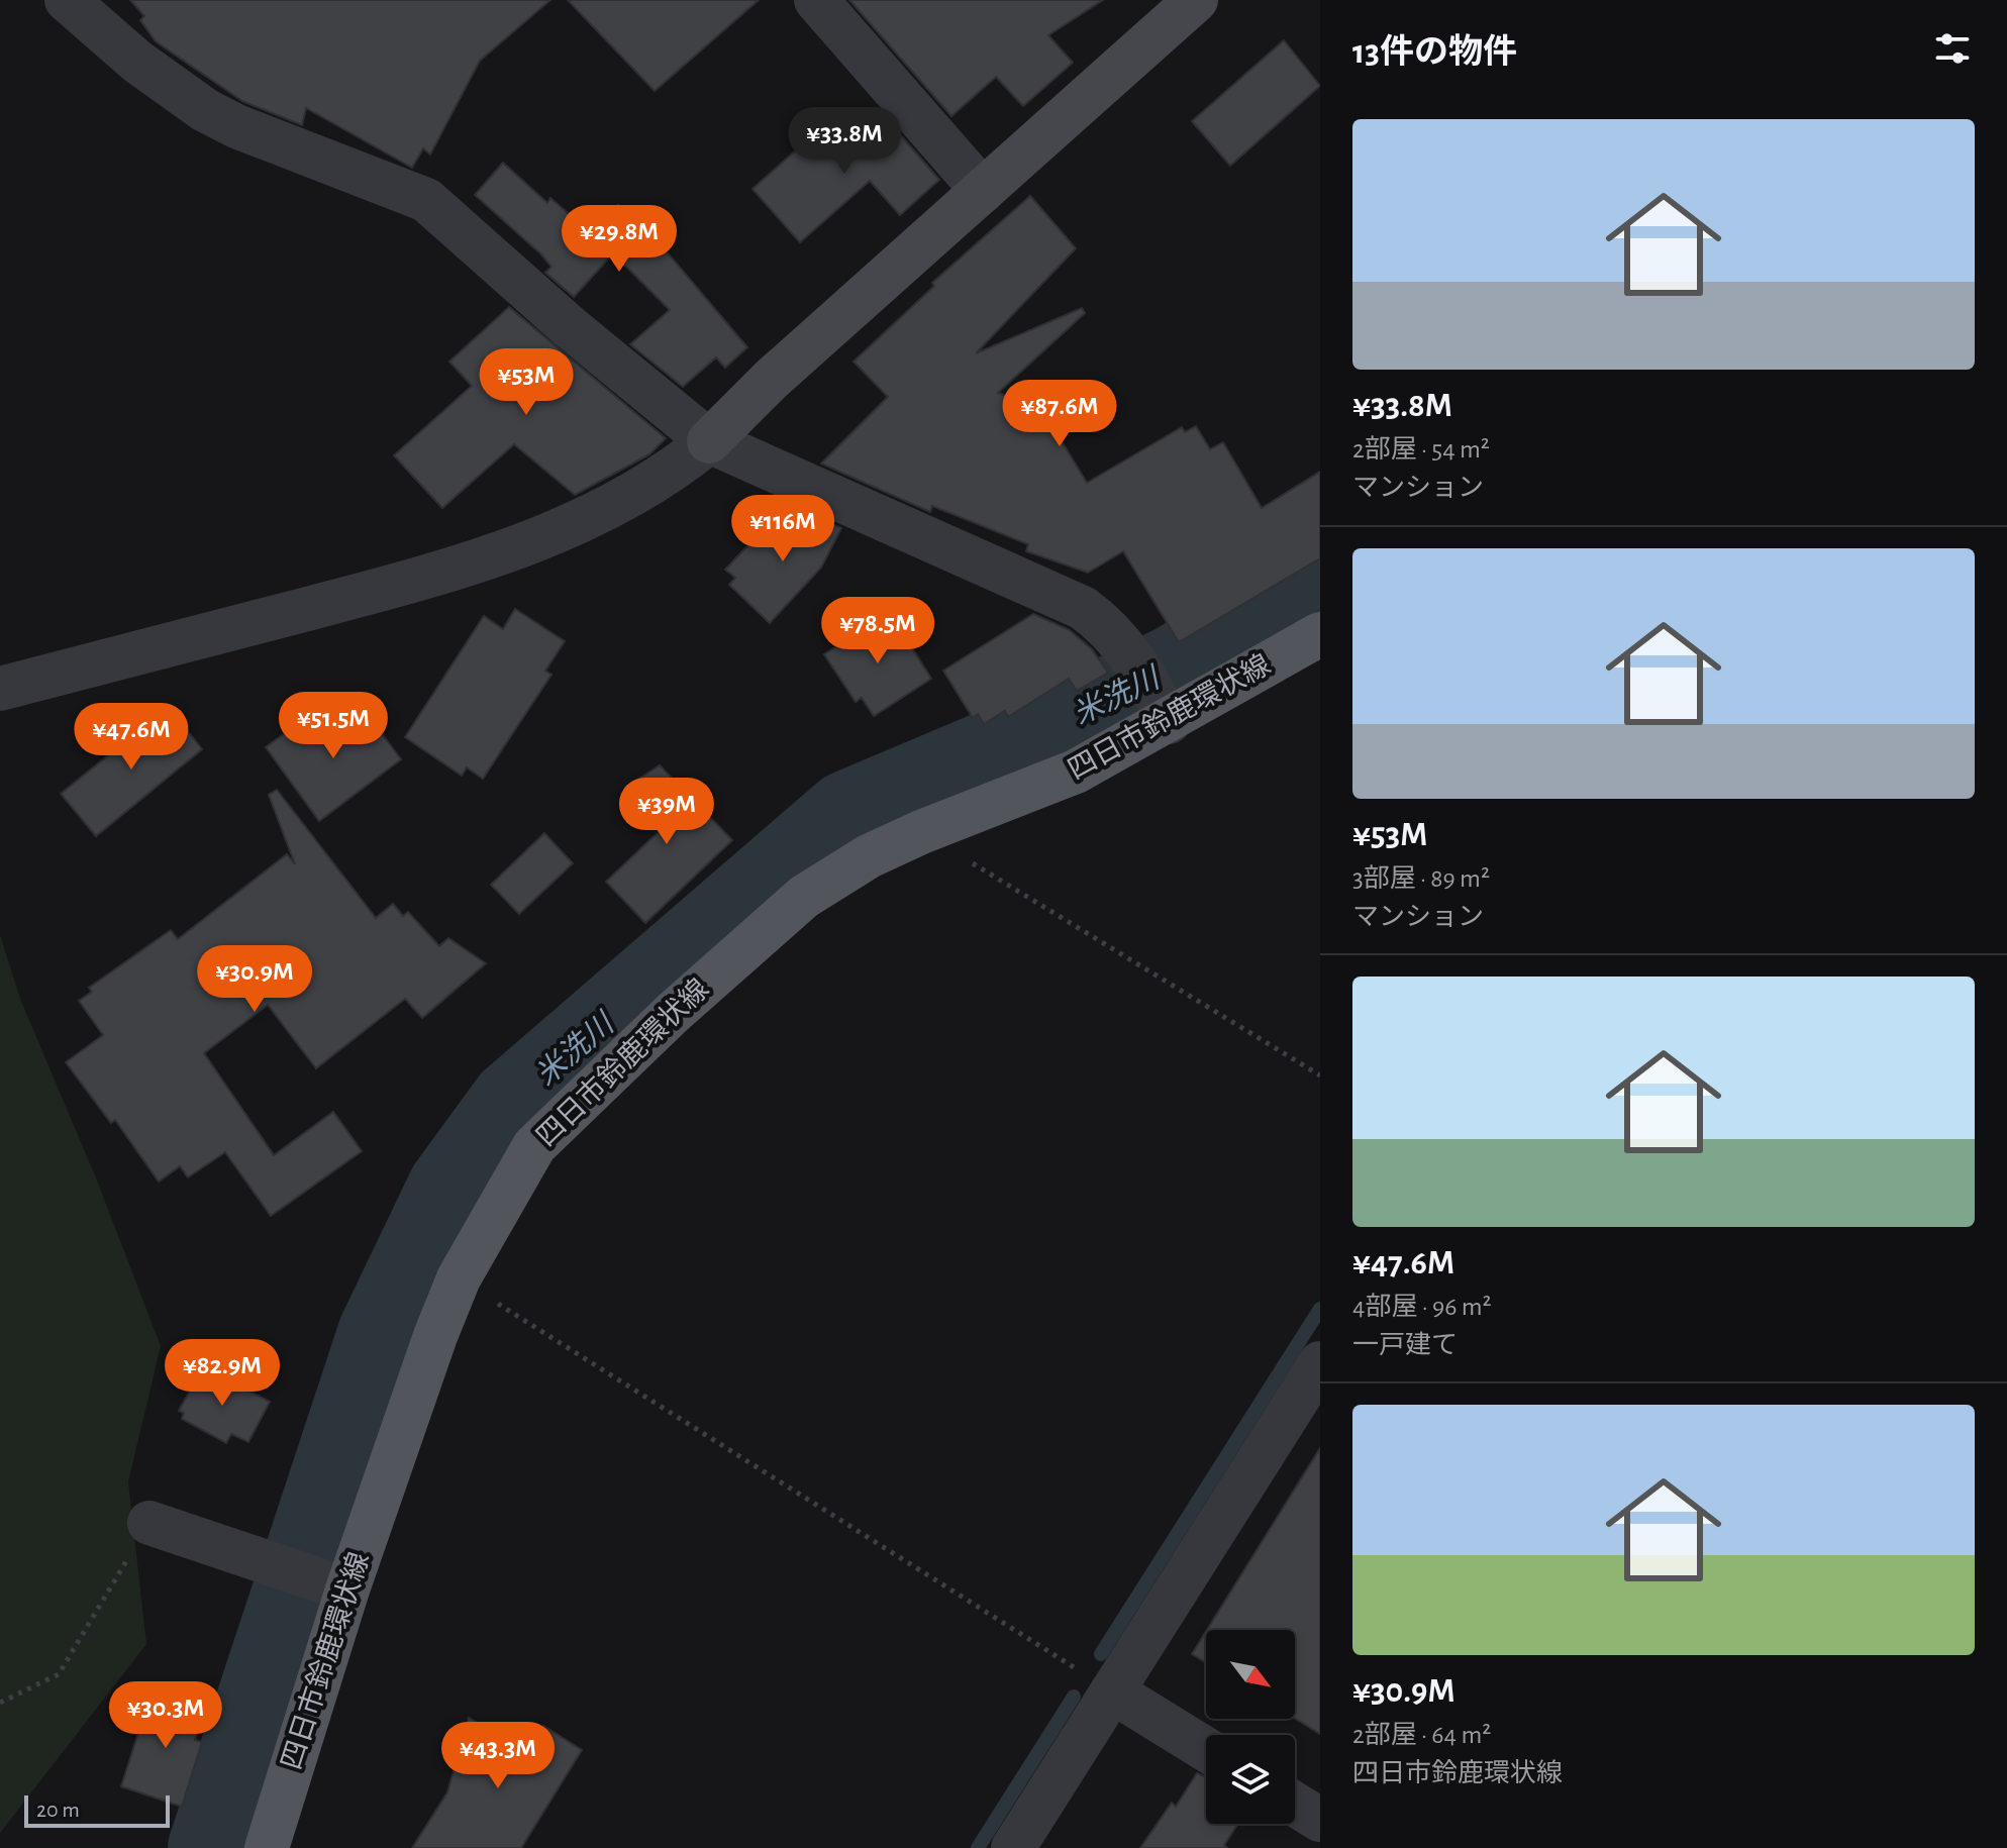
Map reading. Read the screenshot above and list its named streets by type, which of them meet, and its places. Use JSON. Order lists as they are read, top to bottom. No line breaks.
{"streets":{"main road":["四日市鈴鹿環状線"]},"water":["米洗川"],"scale_bar":"20 m","north":"bottom right","page":{"heading":"13件の物件","list":[{"name":"¥33.8M","note":"2部屋 · 54 m² · マンション"},{"name":"¥53M","note":"3部屋 · 89 m² · マンション"},{"name":"¥47.6M","note":"4部屋 · 96 m² · 一戸建て"},{"name":"¥30.9M","note":"2部屋 · 64 m² · 四日市鈴鹿環状線"}],"price":["¥33.8M","¥29.8M","¥53M","¥87.6M","¥116M","¥78.5M","¥51.5M","¥47.6M","¥39M","¥30.9M","¥82.9M","¥30.3M","¥43.3M"],"scale":"20 m"}}
